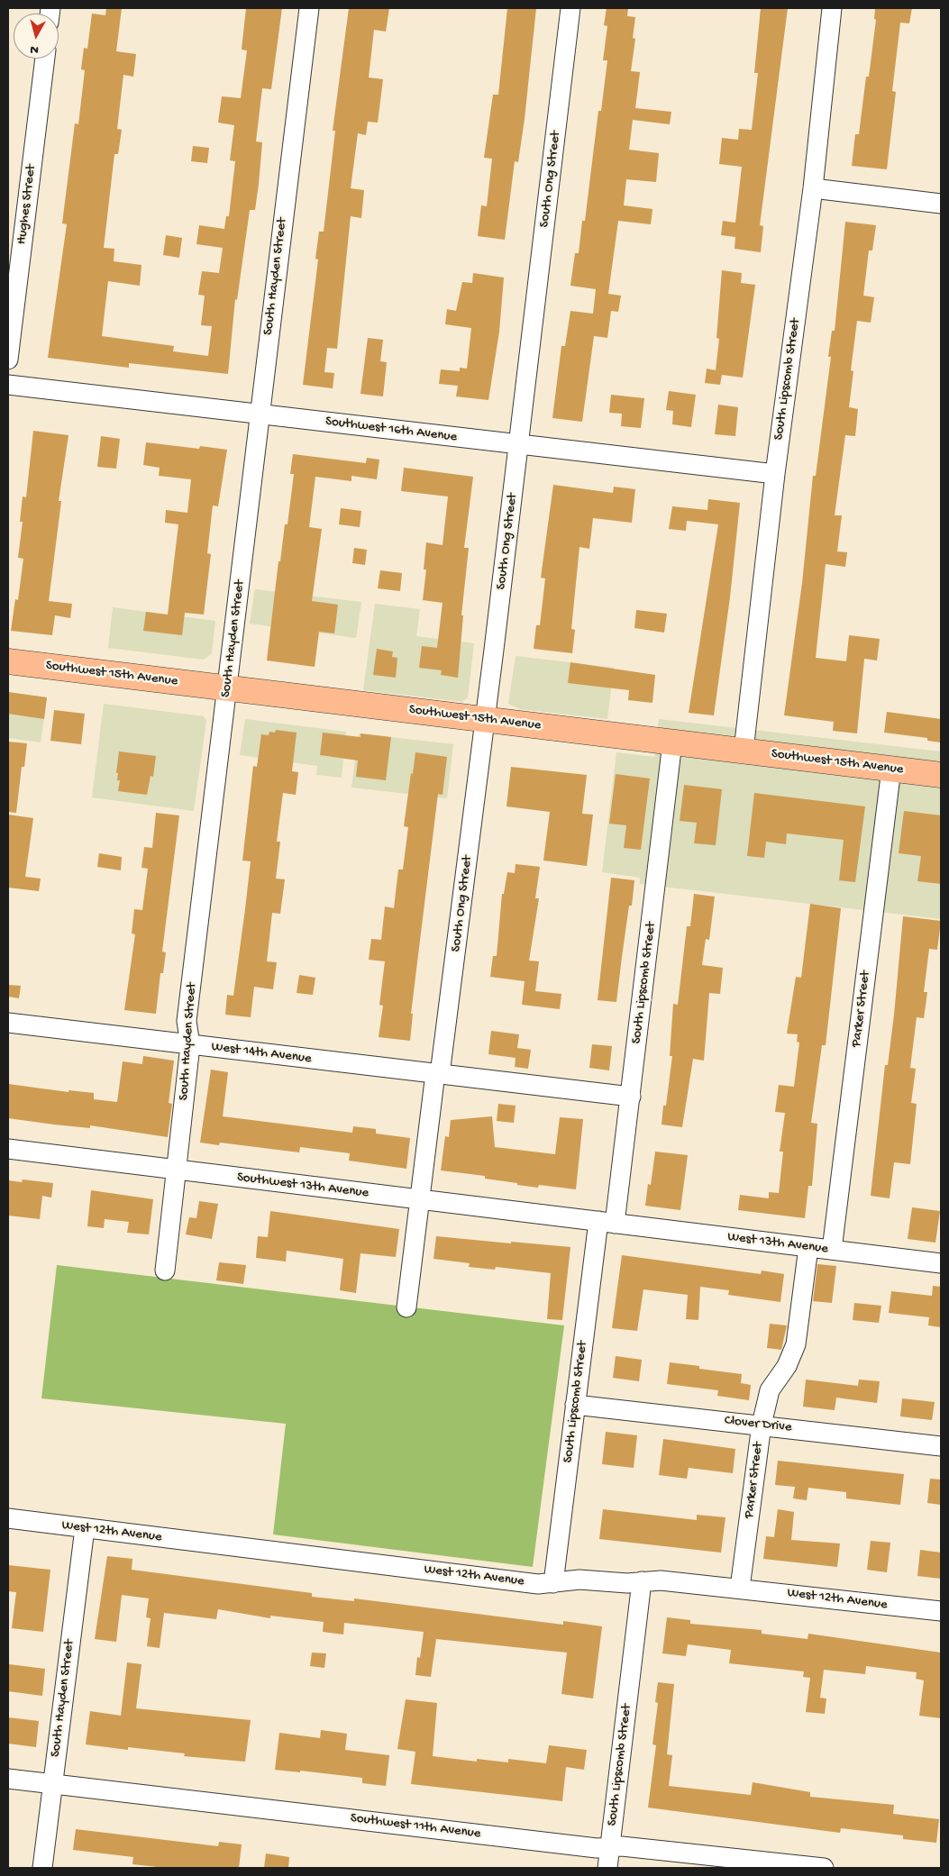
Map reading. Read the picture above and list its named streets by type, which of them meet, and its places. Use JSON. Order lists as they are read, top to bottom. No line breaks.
{"streets":{"main road":["Southwest 15th Avenue"],"street":["South Ong Street","Hughes Street","South Hayden Street","South Lipscomb Street","Southwest 16th Avenue","Parker Street","West 14th Avenue","Southwest 13th Avenue","West 13th Avenue","Clover Drive","West 12th Avenue","Southwest 11th Avenue"]},"crossings":[["South Ong Street","Southwest 16th Avenue"],["South Ong Street","Southwest 15th Avenue"],["South Ong Street","West 14th Avenue"],["South Ong Street","Southwest 13th Avenue"],["South Hayden Street","Southwest 16th Avenue"],["South Hayden Street","Southwest 15th Avenue"],["South Hayden Street","West 14th Avenue"],["South Hayden Street","Southwest 13th Avenue"],["South Hayden Street","West 12th Avenue"],["South Hayden Street","Southwest 11th Avenue"],["South Lipscomb Street","Southwest 16th Avenue"],["South Lipscomb Street","Southwest 15th Avenue"],["South Lipscomb Street","West 14th Avenue"],["South Lipscomb Street","Southwest 13th Avenue"],["South Lipscomb Street","West 13th Avenue"],["South Lipscomb Street","Clover Drive"],["South Lipscomb Street","West 12th Avenue"],["South Lipscomb Street","Southwest 11th Avenue"],["Southwest 15th Avenue","Parker Street"],["Parker Street","West 13th Avenue"],["Parker Street","Clover Drive"],["Parker Street","West 12th Avenue"],["Southwest 13th Avenue","West 13th Avenue"]],"north":"bottom"}
